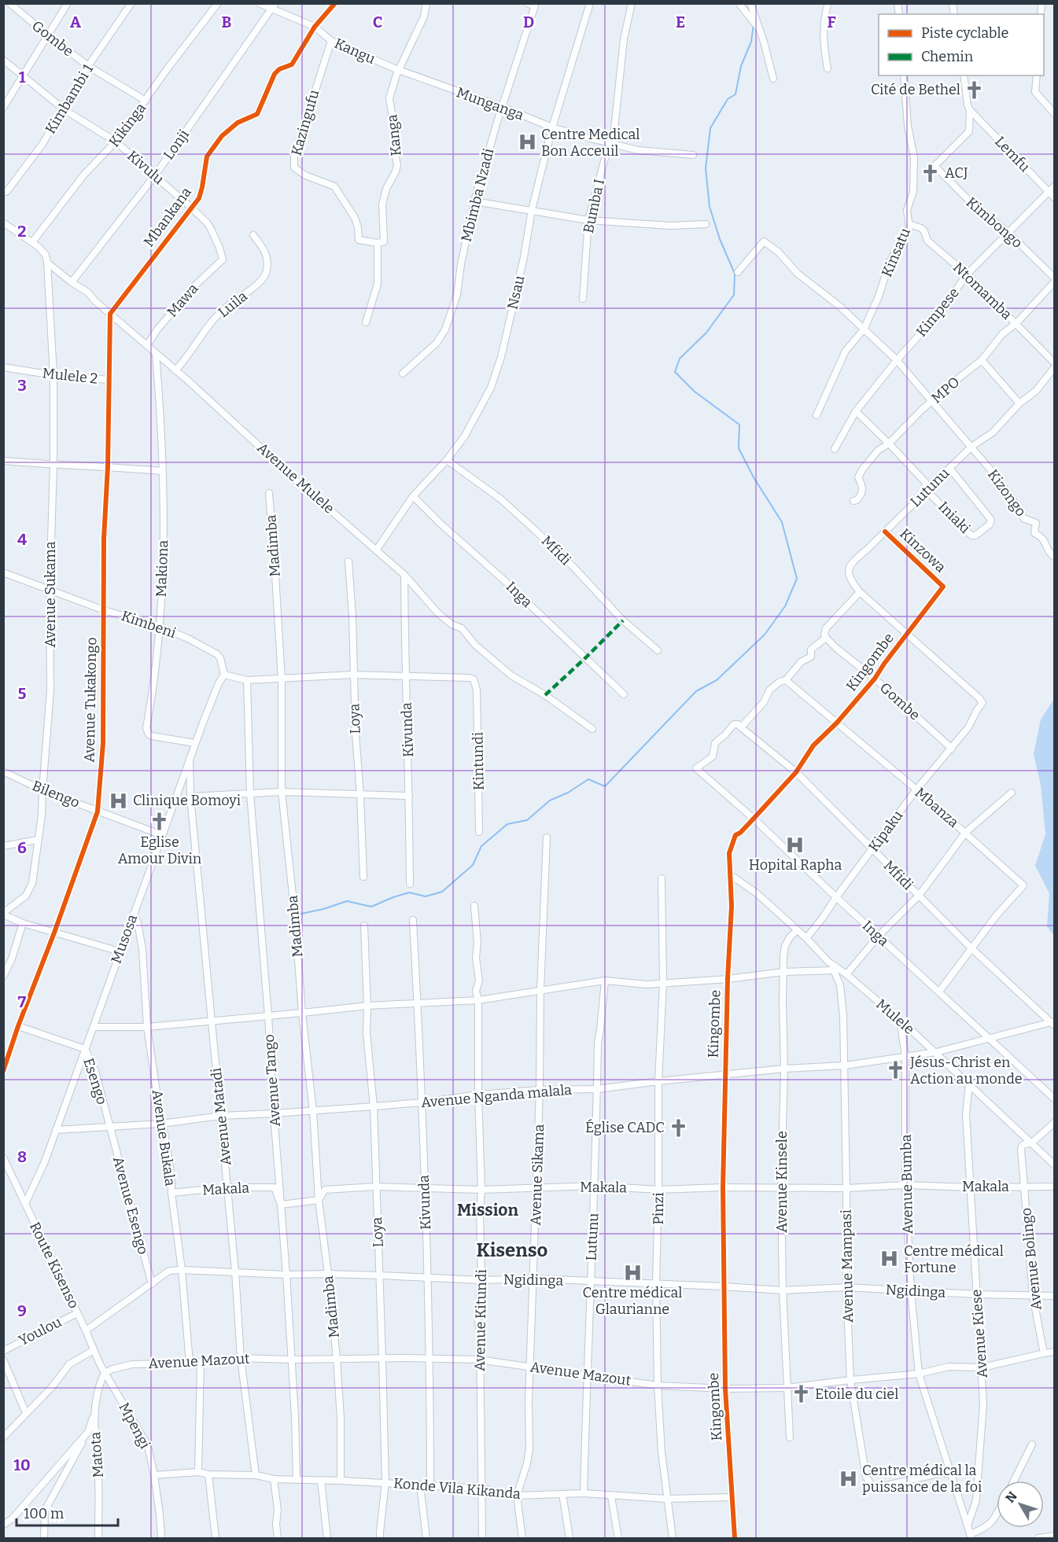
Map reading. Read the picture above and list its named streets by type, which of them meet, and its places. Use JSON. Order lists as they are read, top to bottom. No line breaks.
{"streets":{"street":["Gombe","Kangu","Kimbambi 1","Munganga","Kazingufu","Kikinga","Kanga","Lonji","Lemfu","Kivulu","Mbimba Nzadi","Bumba I","Mbankana","Kimbongo","Kinsatu","Ntomamba","Nsau","Mawa","Luila","Kimpese","Mulele 2","MPO","Avenue Mulele","Lutunu","Kizongo","Iniaki","Madimba","Mfidi","Kinzowa","Makiona","Avenue Sukama","Inga","Kimbeni","Kingombe","Avenue Tukakongo","Loya","Kivunda","Kintundi","Bilengo","Mbanza","Kipaku","Musosa","Mulele","Avenue Tango","Esengo","Avenue Nganda malala","Avenue Matadi","Avenue Bukala","Avenue Sikama","Avenue Kinsele","Avenue Bumba","Makala","Avenue Esengo","Pinzi","Avenue Bolingo","Route Kisenso","Avenue Mampasi","Ngidinga","Avenue Kitundi","Youlou","Avenue Kiese","Avenue Mazout","Mpengi","Matota","Konde Vila Kikanda"]},"crossings":[["Gombe","Kimbambi 1"],["Gombe","Kikinga"],["Gombe","Kingombe"],["Gombe","Kipaku"],["Kangu","Munganga"],["Kangu","Kazingufu"],["Kangu","Kanga"],["Kangu","Lonji"],["Kangu","Mbankana"],["Kimbambi 1","Kivulu"],["Munganga","Kanga"],["Munganga","Mbimba Nzadi"],["Munganga","Bumba I"],["Munganga","Nsau"],["Kazingufu","Kanga"],["Kikinga","Kivulu"],["Kikinga","Avenue Mulele"],["Lonji","Kivulu"],["Lonji","Avenue Mulele"],["Lemfu","Kimbongo"],["Lemfu","Kimpese"],["Kivulu","Mbankana"],["Kivulu","Mawa"],["Mbankana","Avenue Mulele"],["Mbankana","Avenue Tukakongo"],["Kimbongo","Kimpese"],["Kinsatu","Ntomamba"],["Ntomamba","Kimpese"],["Ntomamba","MPO"],["Nsau","Avenue Mulele"],["Nsau","Mfidi"],["Nsau","Inga"],["Mawa","Avenue Mulele"],["Luila","Avenue Mulele"],["Kimpese","Iniaki"],["Mulele 2","Avenue Sukama"],["Mulele 2","Avenue Tukakongo"],["MPO","Iniaki"],["Avenue Mulele","Makiona"],["Avenue Mulele","Avenue Sukama"],["Avenue Mulele","Avenue Tukakongo"],["Avenue Mulele","Kivunda"],["Lutunu","Kizongo"],["Lutunu","Iniaki"],["Lutunu","Kinzowa"],["Lutunu","Kingombe"],["Lutunu","Kipaku"],["Lutunu","Avenue Nganda malala"],["Lutunu","Makala"],["Lutunu","Ngidinga"],["Lutunu","Avenue Mazout"],["Lutunu","Konde Vila Kikanda"],["Madimba","Avenue Nganda malala"],["Madimba","Makala"],["Madimba","Ngidinga"],["Madimba","Avenue Mazout"],["Madimba","Konde Vila Kikanda"],["Mfidi","Inga"],["Mfidi","Kingombe"],["Mfidi","Mbanza"],["Mfidi","Kipaku"],["Mfidi","Avenue Nganda malala"],["Kinzowa","Kingombe"],["Makiona","Kimbeni"],["Makiona","Musosa"],["Avenue Sukama","Kimbeni"],["Avenue Sukama","Bilengo"],["Inga","Kingombe"],["Inga","Kipaku"],["Inga","Avenue Nganda malala"],["Kimbeni","Avenue Tukakongo"],["Kimbeni","Musosa"],["Kingombe","Mbanza"],["Kingombe","Mulele"],["Kingombe","Avenue Nganda malala"],["Kingombe","Makala"],["Kingombe","Ngidinga"],["Kingombe","Avenue Mazout"],["Kingombe","Konde Vila Kikanda"],["Avenue Tukakongo","Bilengo"],["Avenue Tukakongo","Esengo"],["Loya","Avenue Nganda malala"],["Loya","Makala"],["Loya","Ngidinga"],["Loya","Avenue Mazout"],["Loya","Konde Vila Kikanda"],["Kivunda","Kintundi"],["Kivunda","Avenue Nganda malala"],["Kivunda","Makala"],["Kivunda","Ngidinga"],["Kivunda","Avenue Mazout"],["Kivunda","Konde Vila Kikanda"],["Bilengo","Musosa"],["Mbanza","Kipaku"],["Kipaku","Mulele"],["Musosa","Esengo"],["Musosa","Avenue Nganda malala"],["Musosa","Avenue Matadi"],["Musosa","Avenue Bukala"],["Musosa","Route Kisenso"],["Mulele","Avenue Nganda malala"],["Mulele","Avenue Kinsele"],["Mulele","Avenue Bumba"],["Mulele","Avenue Bolingo"],["Mulele","Avenue Mampasi"],["Mulele","Avenue Kiese"],["Avenue Tango","Avenue Nganda malala"],["Avenue Tango","Makala"],["Avenue Tango","Ngidinga"],["Avenue Tango","Avenue Mazout"],["Avenue Tango","Konde Vila Kikanda"],["Esengo","Avenue Nganda malala"],["Esengo","Avenue Esengo"],["Avenue Nganda malala","Avenue Matadi"],["Avenue Nganda malala","Avenue Bukala"],["Avenue Nganda malala","Avenue Sikama"],["Avenue Nganda malala","Avenue Kinsele"],["Avenue Nganda malala","Avenue Bumba"],["Avenue Nganda malala","Avenue Esengo"],["Avenue Nganda malala","Pinzi"],["Avenue Nganda malala","Avenue Mampasi"],["Avenue Nganda malala","Avenue Kitundi"],["Avenue Matadi","Makala"],["Avenue Matadi","Ngidinga"],["Avenue Matadi","Avenue Mazout"],["Avenue Matadi","Konde Vila Kikanda"],["Avenue Bukala","Makala"],["Avenue Bukala","Ngidinga"],["Avenue Bukala","Avenue Mazout"],["Avenue Sikama","Makala"],["Avenue Sikama","Ngidinga"],["Avenue Sikama","Avenue Mazout"],["Avenue Sikama","Konde Vila Kikanda"],["Avenue Kinsele","Makala"],["Avenue Kinsele","Ngidinga"],["Avenue Kinsele","Avenue Mazout"],["Avenue Bumba","Makala"],["Avenue Bumba","Avenue Mampasi"],["Avenue Bumba","Ngidinga"],["Avenue Bumba","Avenue Kiese"],["Avenue Bumba","Avenue Mazout"],["Makala","Pinzi"],["Makala","Avenue Bolingo"],["Makala","Avenue Mampasi"],["Makala","Avenue Kitundi"],["Makala","Avenue Kiese"],["Pinzi","Ngidinga"],["Pinzi","Avenue Mazout"],["Pinzi","Konde Vila Kikanda"],["Avenue Bolingo","Ngidinga"],["Avenue Bolingo","Avenue Mazout"],["Route Kisenso","Youlou"],["Route Kisenso","Avenue Mazout"],["Route Kisenso","Mpengi"],["Route Kisenso","Matota"],["Avenue Mampasi","Ngidinga"],["Avenue Mampasi","Avenue Mazout"],["Ngidinga","Avenue Kitundi"],["Ngidinga","Avenue Kiese"],["Avenue Kitundi","Avenue Mazout"],["Avenue Kitundi","Konde Vila Kikanda"],["Avenue Kiese","Avenue Mazout"],["Avenue Mazout","Mpengi"],["Avenue Mazout","Matota"],["Mpengi","Matota"],["Mpengi","Konde Vila Kikanda"]],"districts":["Mission","Kisenso"],"places":{"church":["Cité de Bethel","ACJ","Eglise Amour Divin","Jésus-Christ en Action au monde","Église CADC","Etoile du ciel"],"hospital":["Centre Medical Bon Acceuil","Clinique Bomoyi","Hopital Rapha","Centre médical Fortune","Centre médical Glaurianne","Centre médical la puissance de la foi"]},"legend":["Piste cyclable","Chemin"],"scale_bar":"100 m","north":"top left","grid":{"columns":["A","B","C","D","E","F"],"rows":["1","2","3","4","5","6","7","8","9","10"]}}
